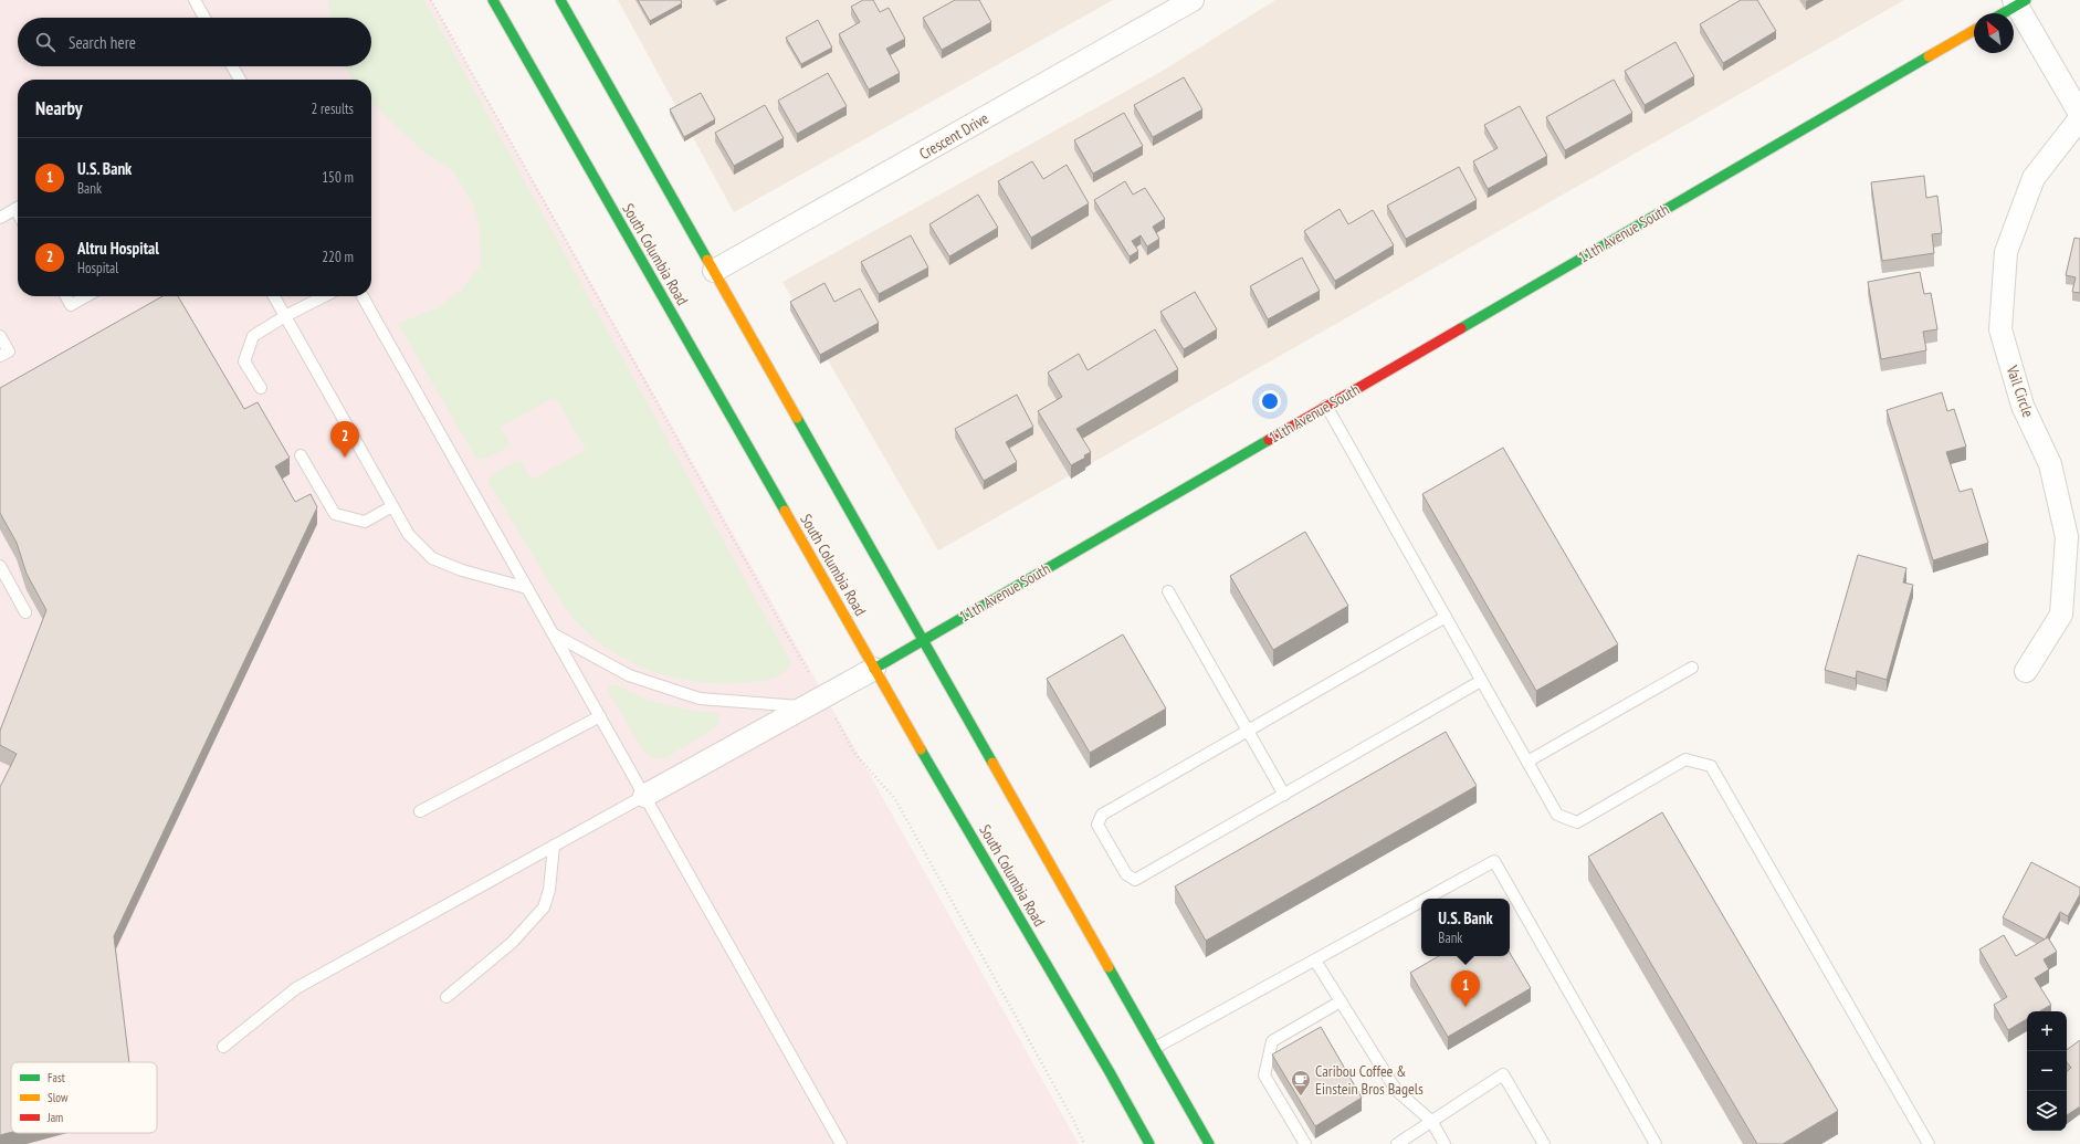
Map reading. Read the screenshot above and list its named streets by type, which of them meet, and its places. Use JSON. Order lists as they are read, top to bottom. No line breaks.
{"streets":{"main road":["11th Avenue South","South Columbia Road"],"street":["Crescent Drive","Vail Circle"]},"crossings":[["11th Avenue South","South Columbia Road"]],"places":{"cafe":["Caribou Coffee & Einstein Bros Bagels"]},"legend":["Fast","Slow","Jam"],"north":"top left","page":{"search":"Search here","heading":["Nearby","2 results"],"list":[{"mark":"1","name":"U.S. Bank","note":"Bank","value":"150 m"},{"mark":"2","name":"Altru Hospital","note":"Hospital","value":"220 m"}],"pins":["2","1"],"popup":["U.S. Bank","Bank"],"map_buttons":["+","−"]}}
